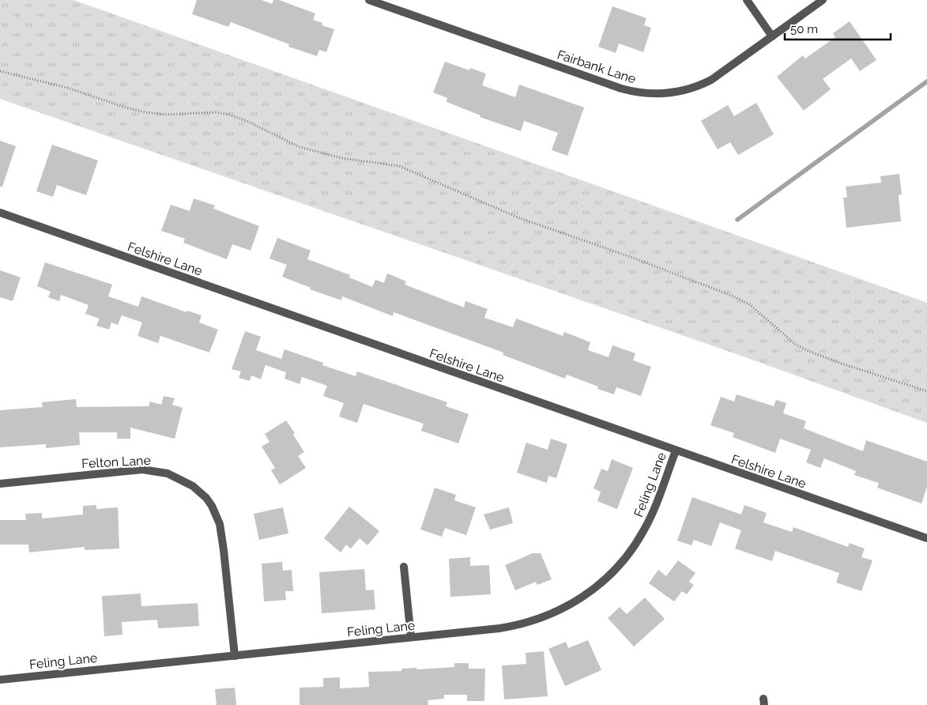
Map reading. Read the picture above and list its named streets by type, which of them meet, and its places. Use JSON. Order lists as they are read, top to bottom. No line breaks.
{"streets":{"street":["Fairbank Lane","Felshire Lane","Felton Lane","Feling Lane"]},"crossings":[["Felshire Lane","Feling Lane"],["Felton Lane","Feling Lane"]],"scale_bar":"50 m"}
